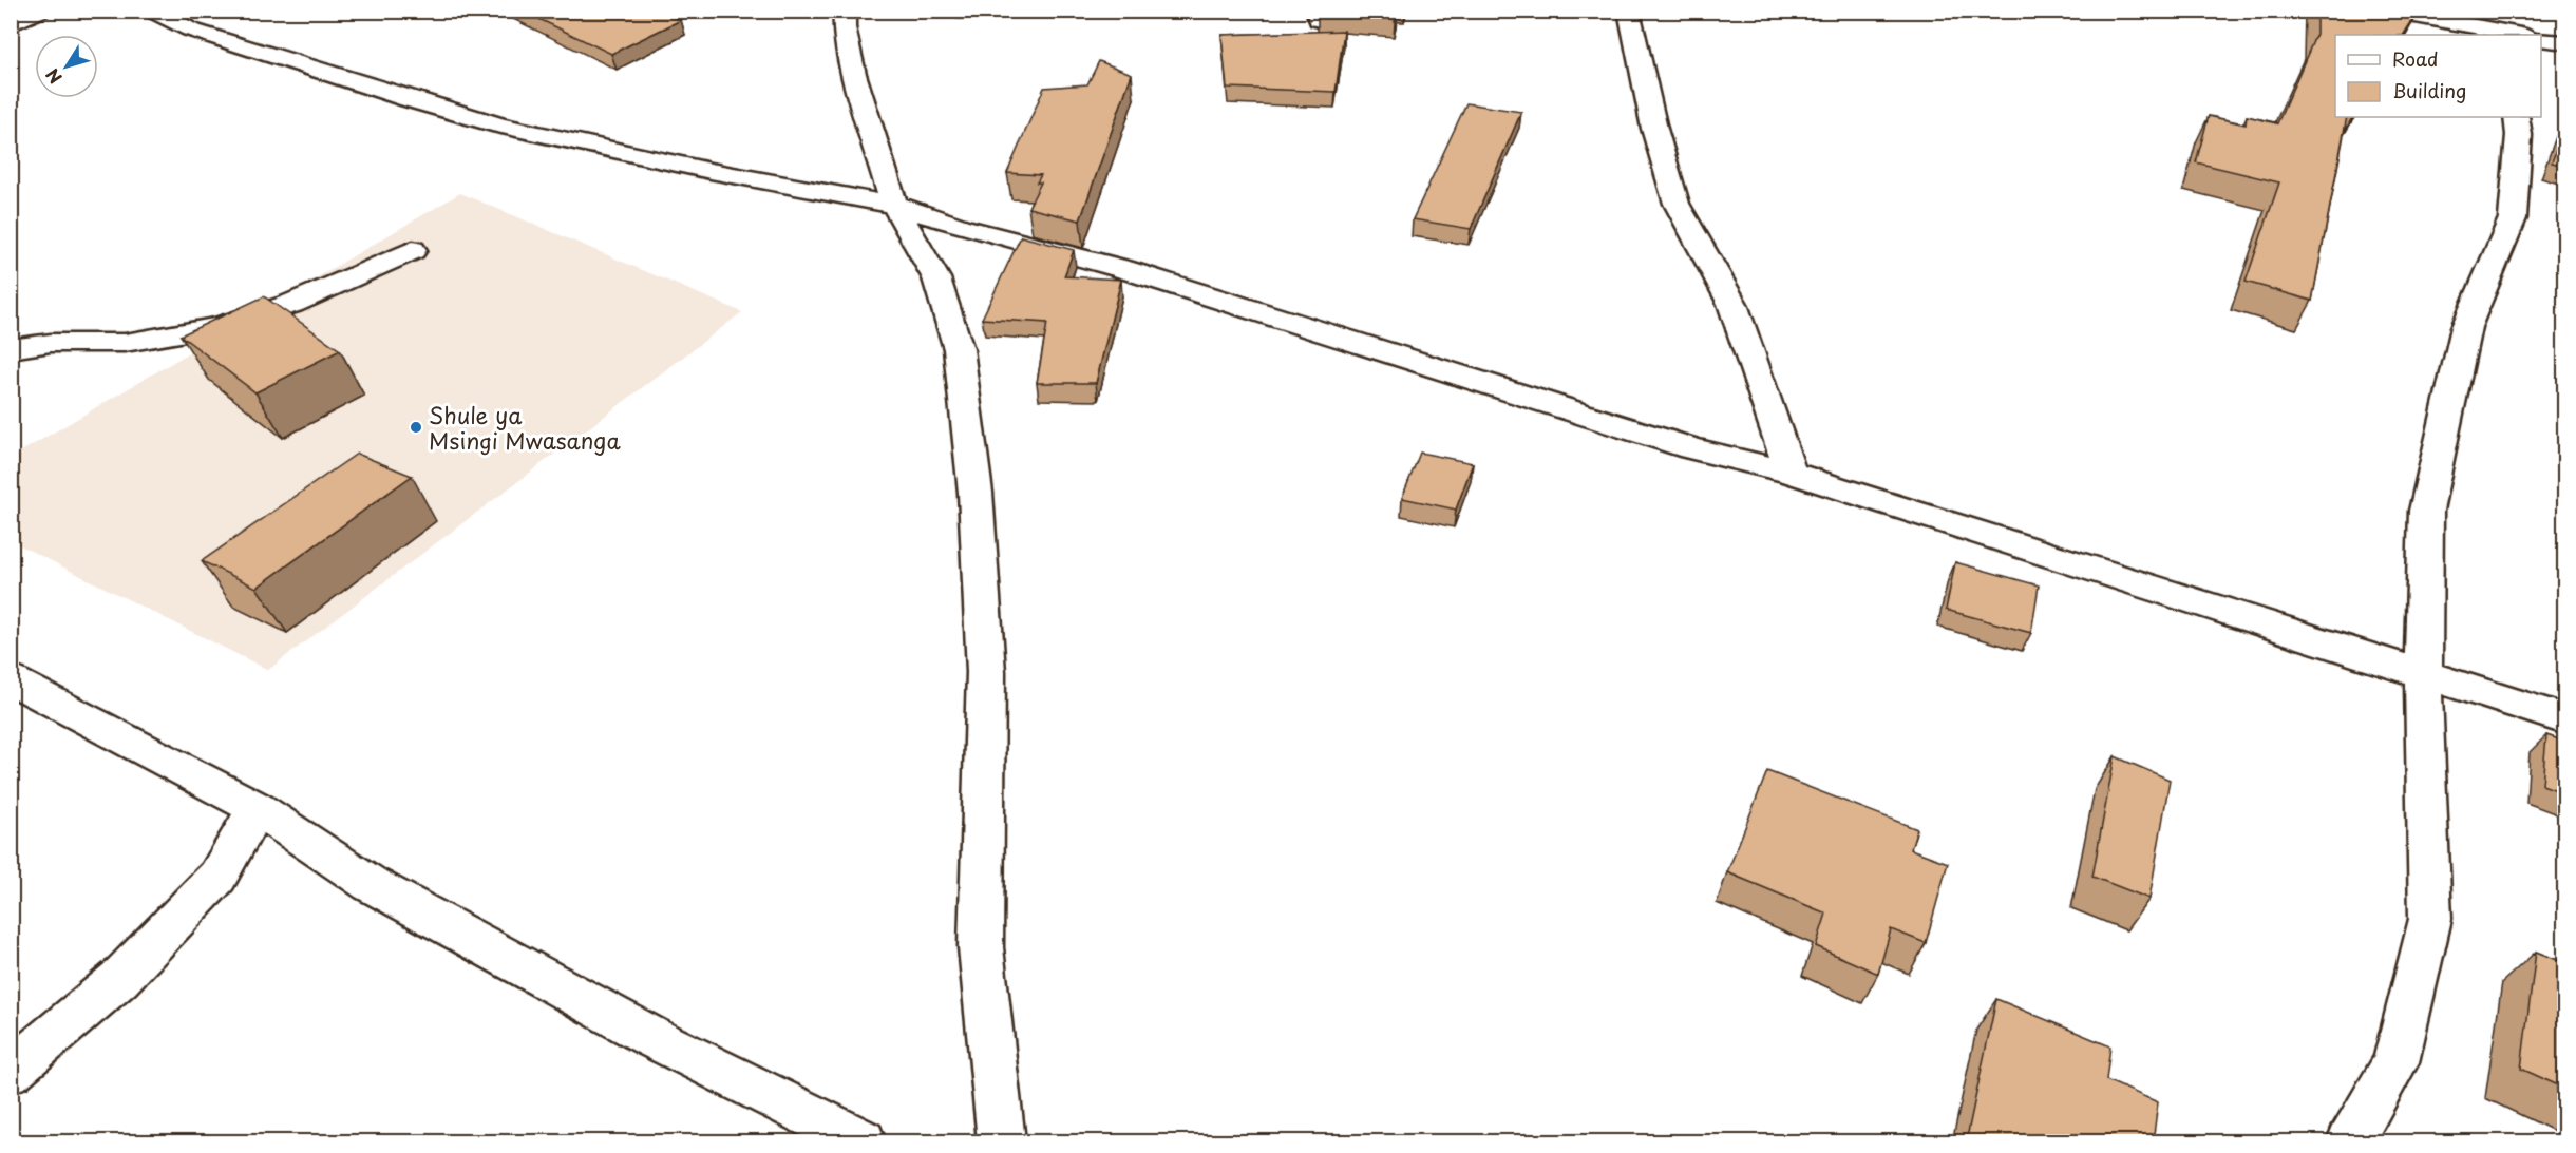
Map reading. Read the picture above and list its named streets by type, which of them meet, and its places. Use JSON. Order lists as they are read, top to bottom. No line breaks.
{"places":["Shule ya Msingi Mwasanga"],"legend":["Road","Building"],"north":"bottom left"}
